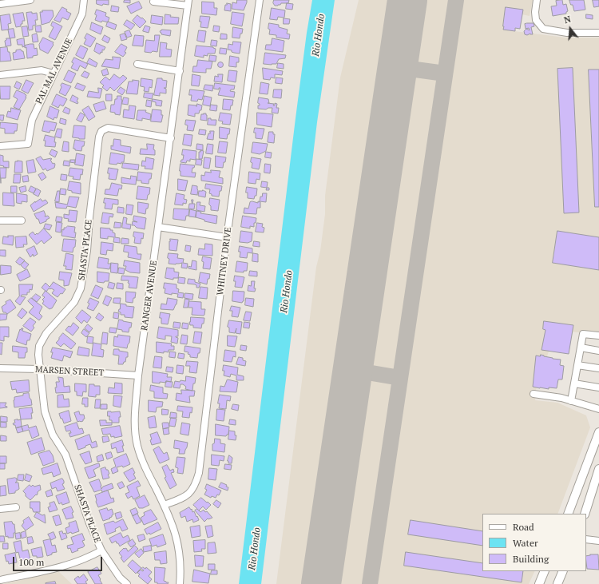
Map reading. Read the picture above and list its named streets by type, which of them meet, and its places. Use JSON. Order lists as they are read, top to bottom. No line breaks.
{"streets":{"street":["PAL MAL AVENUE","SHASTA PLACE","WHITNEY DRIVE","RANGER AVENUE","MARSEN STREET"]},"crossings":[["SHASTA PLACE","RANGER AVENUE"],["SHASTA PLACE","MARSEN STREET"],["WHITNEY DRIVE","RANGER AVENUE"],["RANGER AVENUE","MARSEN STREET"]],"water":["Rio Hondo"],"legend":["Road","Water","Building"],"scale_bar":"100 m","north":"top"}
